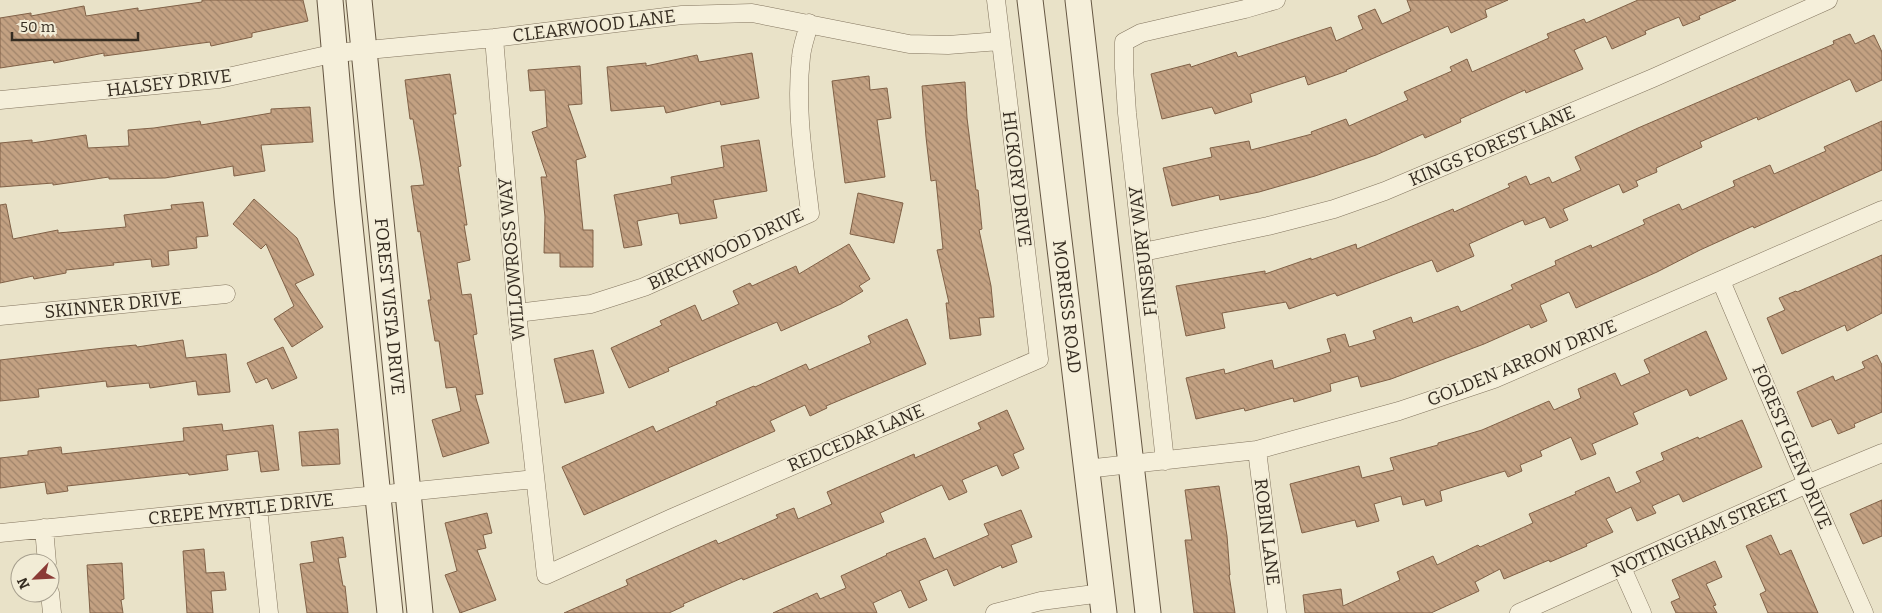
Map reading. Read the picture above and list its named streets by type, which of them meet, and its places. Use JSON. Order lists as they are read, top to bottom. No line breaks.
{"streets":{"main road":["FOREST VISTA DRIVE","MORRISS ROAD"],"street":["CLEARWOOD LANE","HALSEY DRIVE","KINGS FOREST LANE","HICKORY DRIVE","BIRCHWOOD DRIVE","FINSBURY WAY","WILLOWROSS WAY","SKINNER DRIVE","GOLDEN ARROW DRIVE","REDCEDAR LANE","FOREST GLEN DRIVE","CREPE MYRTLE DRIVE","ROBIN LANE","NOTTINGHAM STREET"]},"crossings":[["CLEARWOOD LANE","HALSEY DRIVE"],["CLEARWOOD LANE","HICKORY DRIVE"],["CLEARWOOD LANE","BIRCHWOOD DRIVE"],["CLEARWOOD LANE","WILLOWROSS WAY"],["CLEARWOOD LANE","FOREST VISTA DRIVE"],["HALSEY DRIVE","FOREST VISTA DRIVE"],["KINGS FOREST LANE","FINSBURY WAY"],["HICKORY DRIVE","REDCEDAR LANE"],["BIRCHWOOD DRIVE","WILLOWROSS WAY"],["FINSBURY WAY","GOLDEN ARROW DRIVE"],["WILLOWROSS WAY","REDCEDAR LANE"],["WILLOWROSS WAY","CREPE MYRTLE DRIVE"],["FOREST VISTA DRIVE","CREPE MYRTLE DRIVE"],["MORRISS ROAD","GOLDEN ARROW DRIVE"],["GOLDEN ARROW DRIVE","FOREST GLEN DRIVE"],["GOLDEN ARROW DRIVE","ROBIN LANE"],["FOREST GLEN DRIVE","NOTTINGHAM STREET"]],"scale_bar":"50 m","north":"bottom left"}
